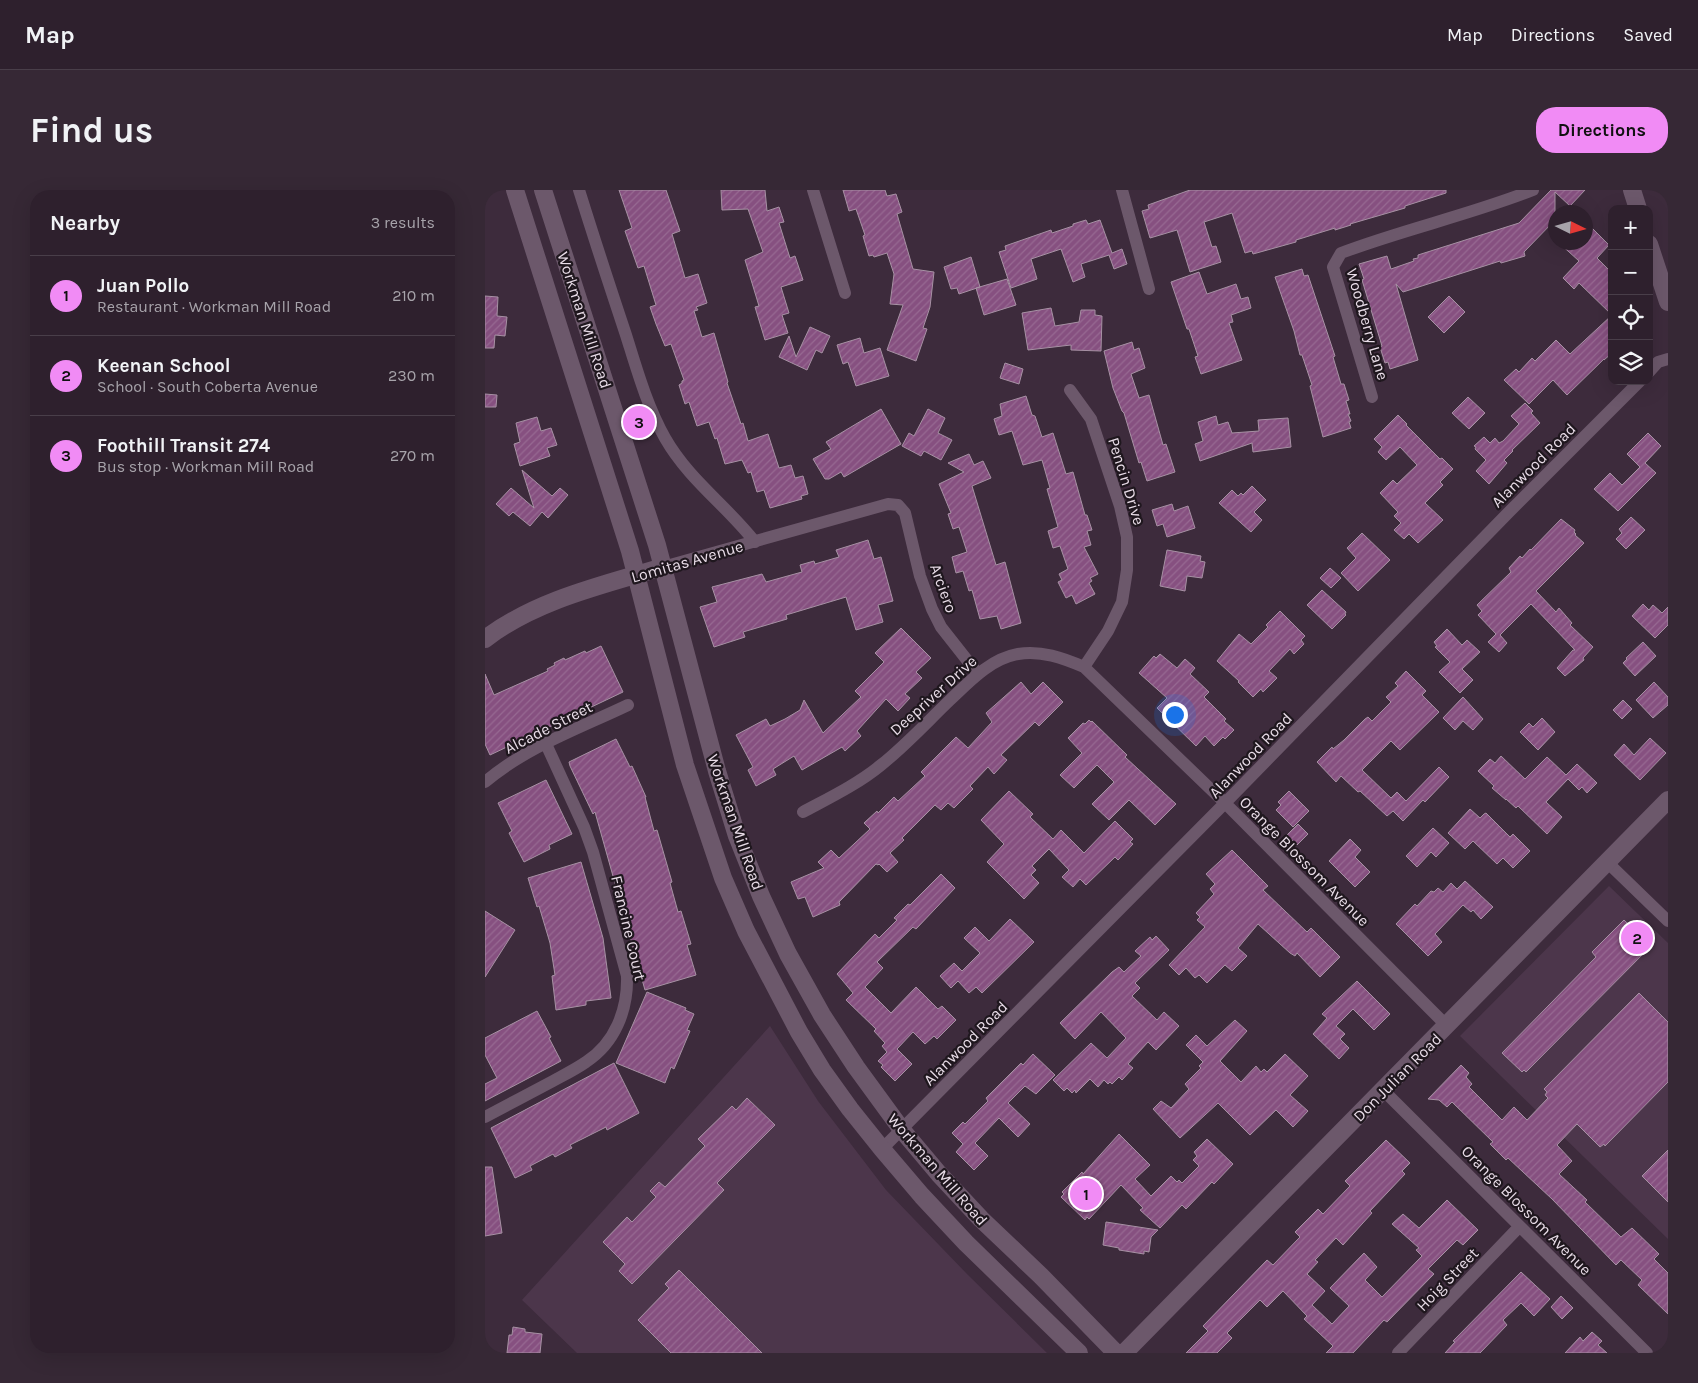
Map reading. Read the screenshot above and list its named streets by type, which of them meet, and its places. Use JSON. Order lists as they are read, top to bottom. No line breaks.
{"streets":{"main road":["Workman Mill Road","Lomitas Avenue","Don Julian Road"],"street":["Woodberry Lane","Alanwood Road","Pencin Drive","Arciero","Deepriver Drive","Alcade Street","Orange Blossom Avenue","Francine Court","Hoig Street"]},"crossings":[["Workman Mill Road","Alanwood Road"],["Workman Mill Road","Lomitas Avenue"],["Alanwood Road","Deepriver Drive"],["Alanwood Road","Orange Blossom Avenue"],["Pencin Drive","Deepriver Drive"],["Lomitas Avenue","Arciero"],["Arciero","Deepriver Drive"],["Deepriver Drive","Orange Blossom Avenue"],["Alcade Street","Francine Court"],["Orange Blossom Avenue","Don Julian Road"],["Orange Blossom Avenue","Hoig Street"]],"north":"right","page":{"header":"Map","nav":["Map","Directions","Saved"],"buttons":"Directions","title":"Find us","heading":["Nearby","3 results"],"map_buttons":["+","−"],"list":[{"mark":"1","name":"Juan Pollo","note":"Restaurant · Workman Mill Road","value":"210 m"},{"mark":"2","name":"Keenan School","note":"School · South Coberta Avenue","value":"230 m"},{"mark":"3","name":"Foothill Transit 274","note":"Bus stop · Workman Mill Road","value":"270 m"}],"pins":["3","2","1"]}}
